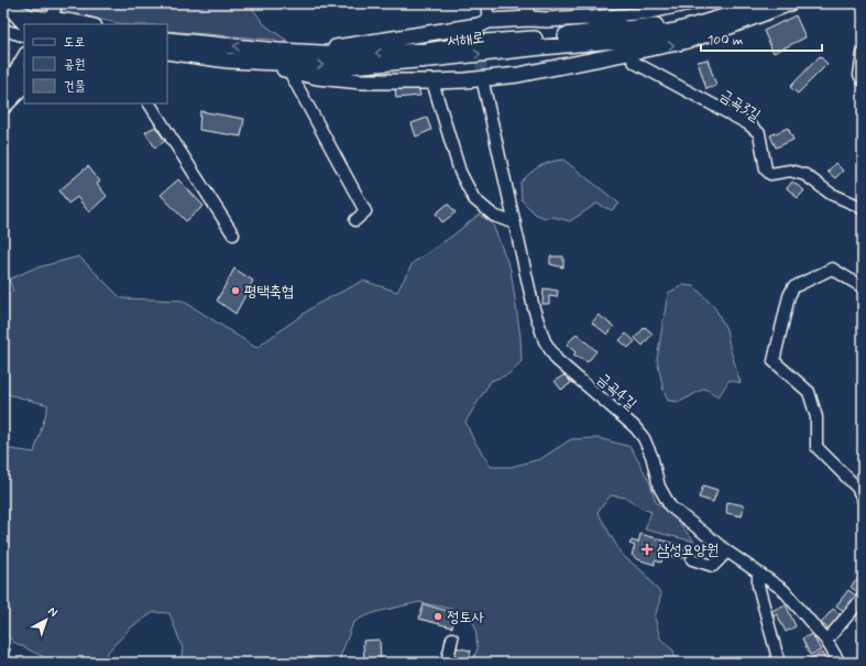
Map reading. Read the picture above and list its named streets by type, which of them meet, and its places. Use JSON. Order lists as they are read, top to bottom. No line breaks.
{"streets":{"main road":["서해로"],"street":["금곡3길","금곡4길"]},"places":{"other":["평택축협","정토사"],"health":["삼성요양원"]},"legend":["도로","공원","건물"],"scale_bar":"100 m","north":"top right"}
